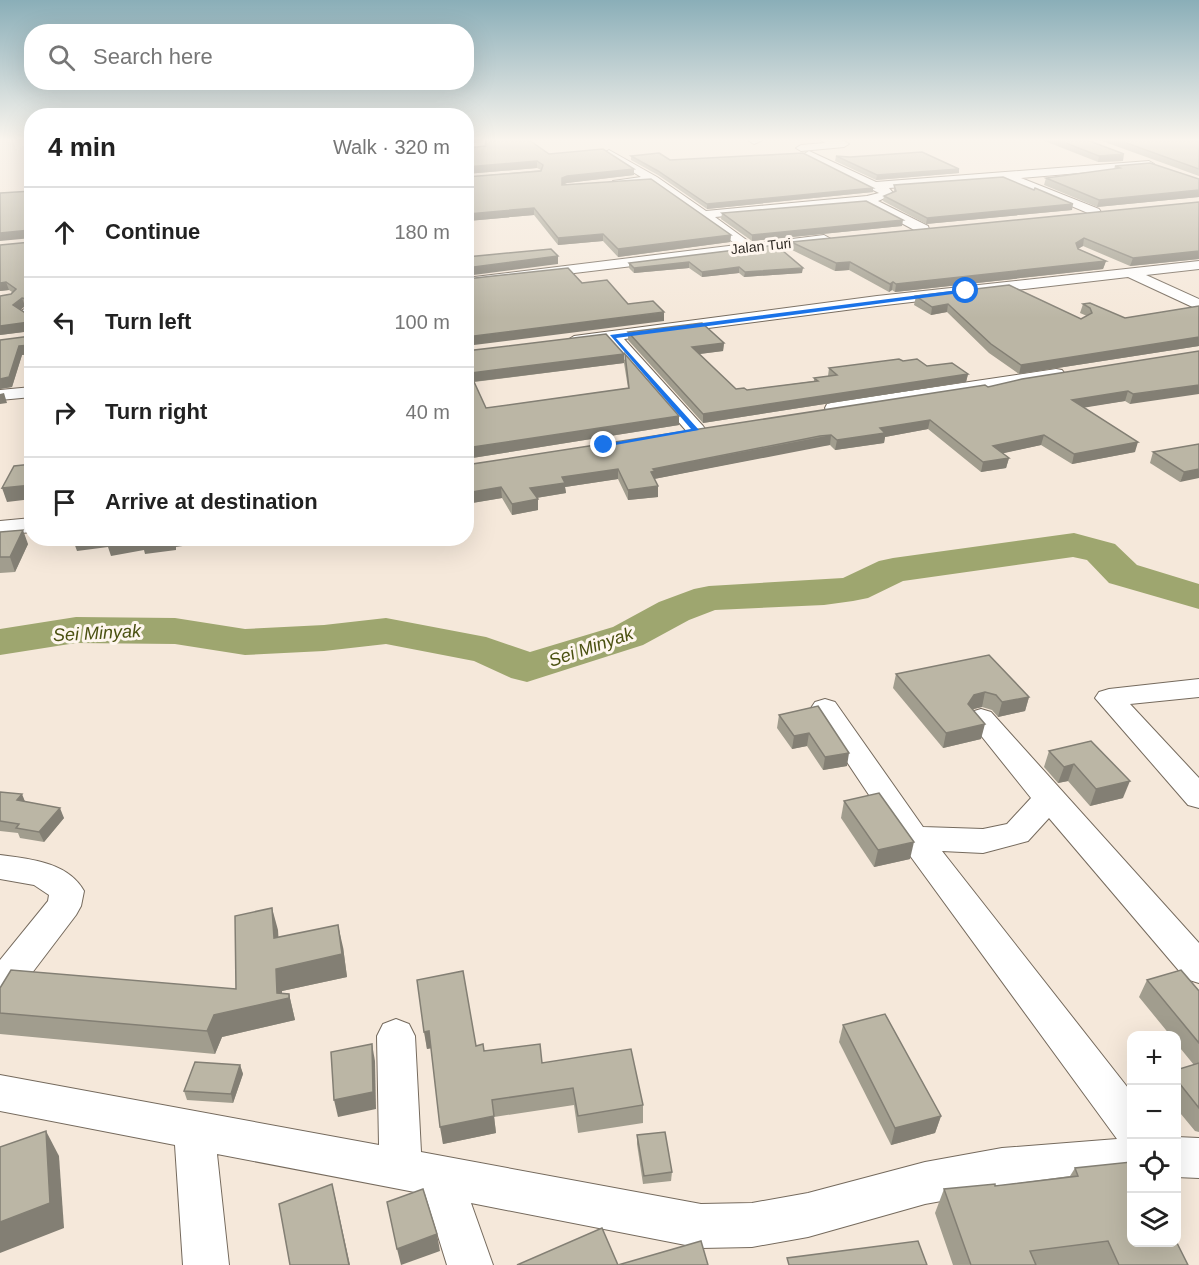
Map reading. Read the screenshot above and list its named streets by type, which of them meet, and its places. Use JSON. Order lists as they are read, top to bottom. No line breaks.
{"streets":{"street":["Jalan Turi"]},"water":["Sei Minyak"],"page":{"search":"Search here","heading":["4 min","Walk · 320 m"],"list":[["Continue","180 m"],["Turn left","100 m"],["Turn right","40 m"],"Arrive at destination"],"map_buttons":["+","−"]}}
